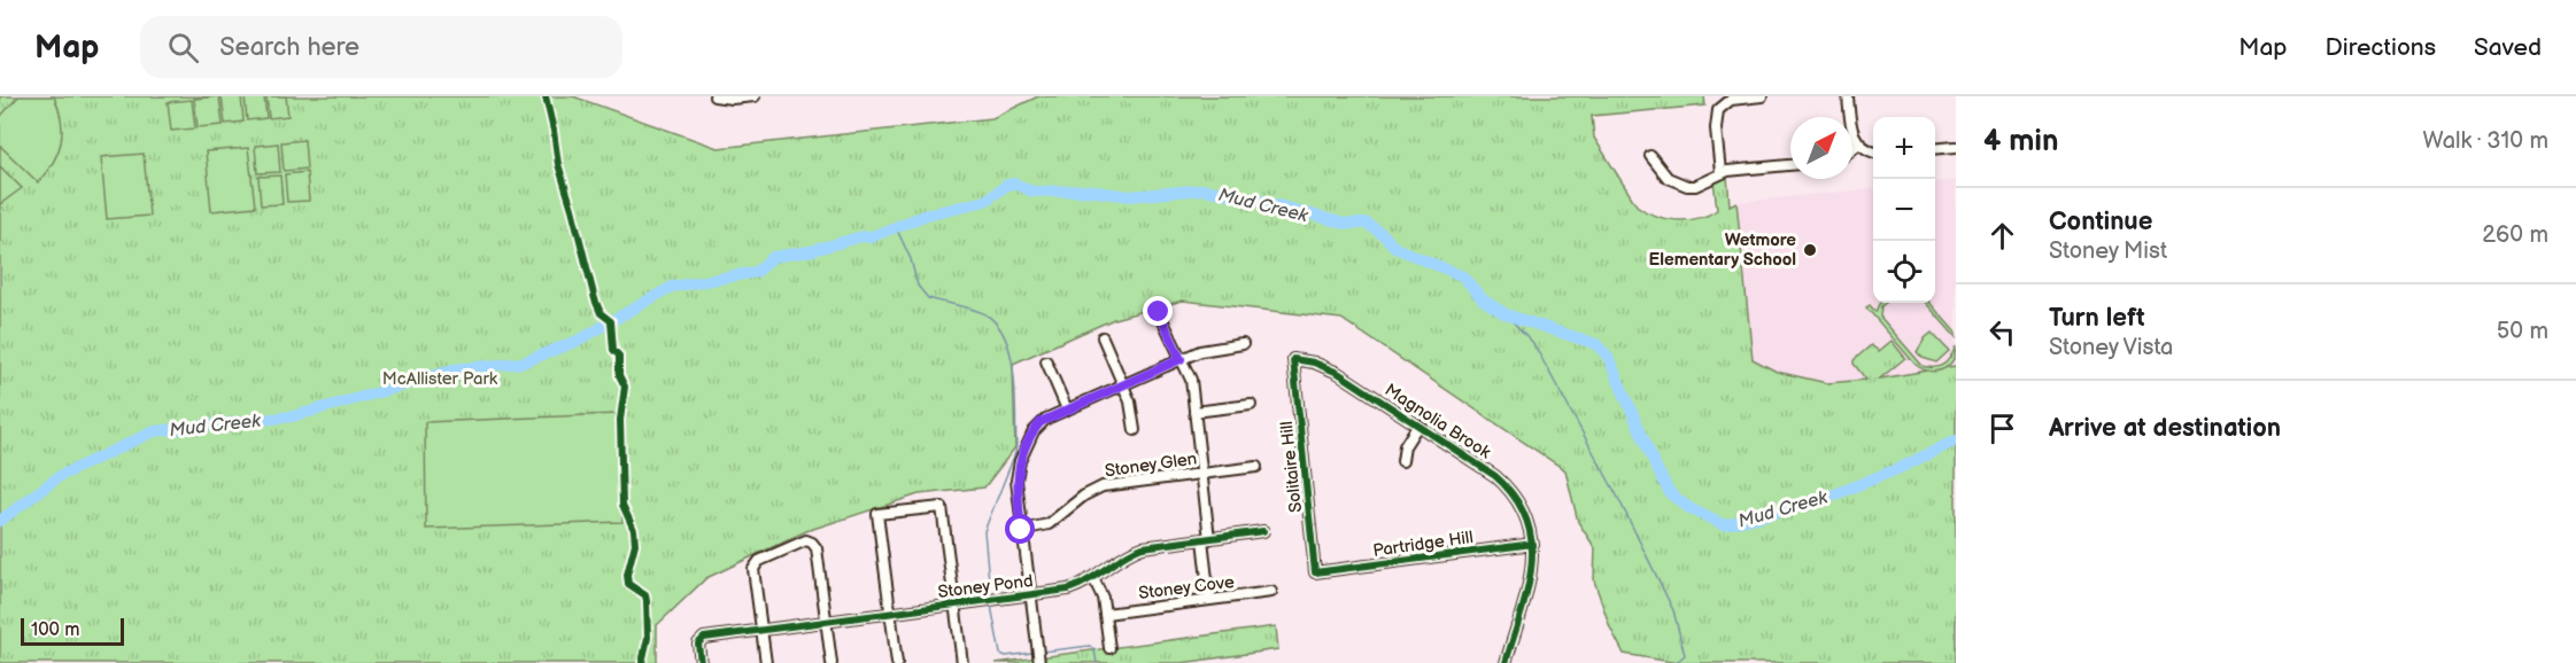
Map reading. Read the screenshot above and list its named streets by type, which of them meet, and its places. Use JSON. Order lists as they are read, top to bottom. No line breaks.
{"streets":{"street":["Magnolia Brook","Stoney Glen","Solitaire Hill","Partridge Hill","Stoney Pond","Stoney Cove"]},"crossings":[["Magnolia Brook","Solitaire Hill"],["Magnolia Brook","Partridge Hill"],["Solitaire Hill","Partridge Hill"]],"water":["Mud Creek"],"parks":["McAllister Park"],"places":["Wetmore Elementary School"],"scale_bar":"100 m","north":"top right","page":{"header":"Map","search":"Search here","nav":["Map","Directions","Saved"],"heading":["4 min","Walk · 310 m"],"map_buttons":["+","−"],"list":[["Continue","Stoney Mist","260 m"],["Turn left","Stoney Vista","50 m"],"Arrive at destination"],"scale":"100 m"}}
